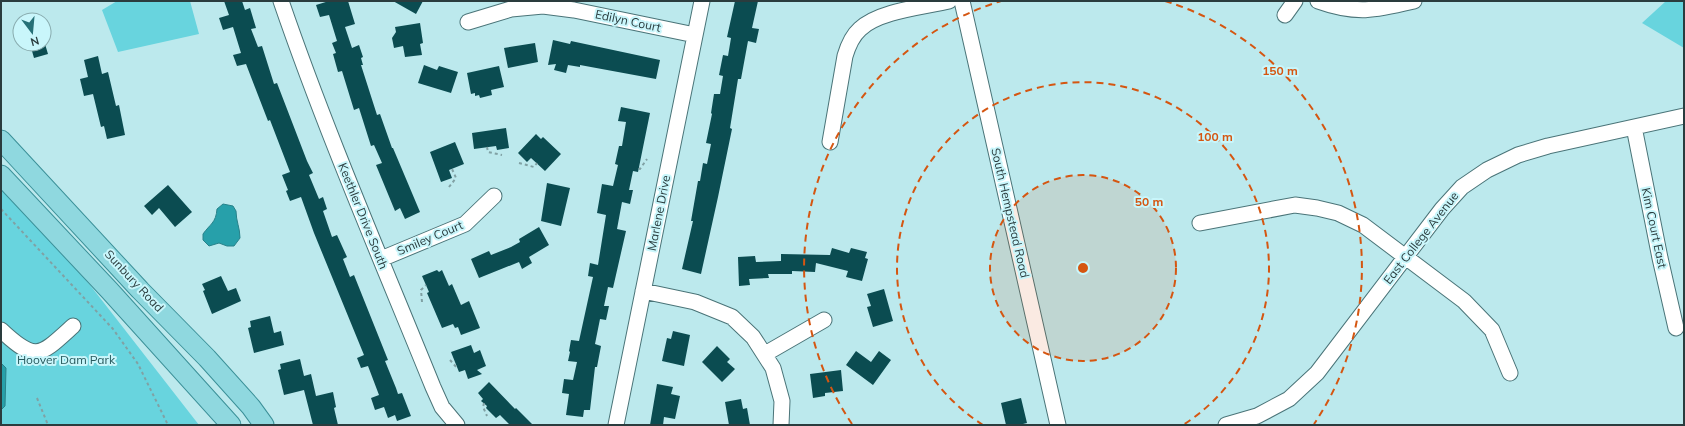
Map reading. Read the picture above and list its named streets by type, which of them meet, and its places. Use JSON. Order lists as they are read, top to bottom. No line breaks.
{"streets":{"main road":["Sunbury Road"],"street":["Edilyn Court","Marlene Drive","South Hempstead Road","Keethler Drive South","Kim Court East","Smiley Court","East College Avenue"]},"crossings":[["Edilyn Court","Marlene Drive"],["Keethler Drive South","Smiley Court"],["Kim Court East","East College Avenue"]],"parks":["Hoover Dam Park"],"north":"bottom","rings":["150 m","100 m","50 m"]}
